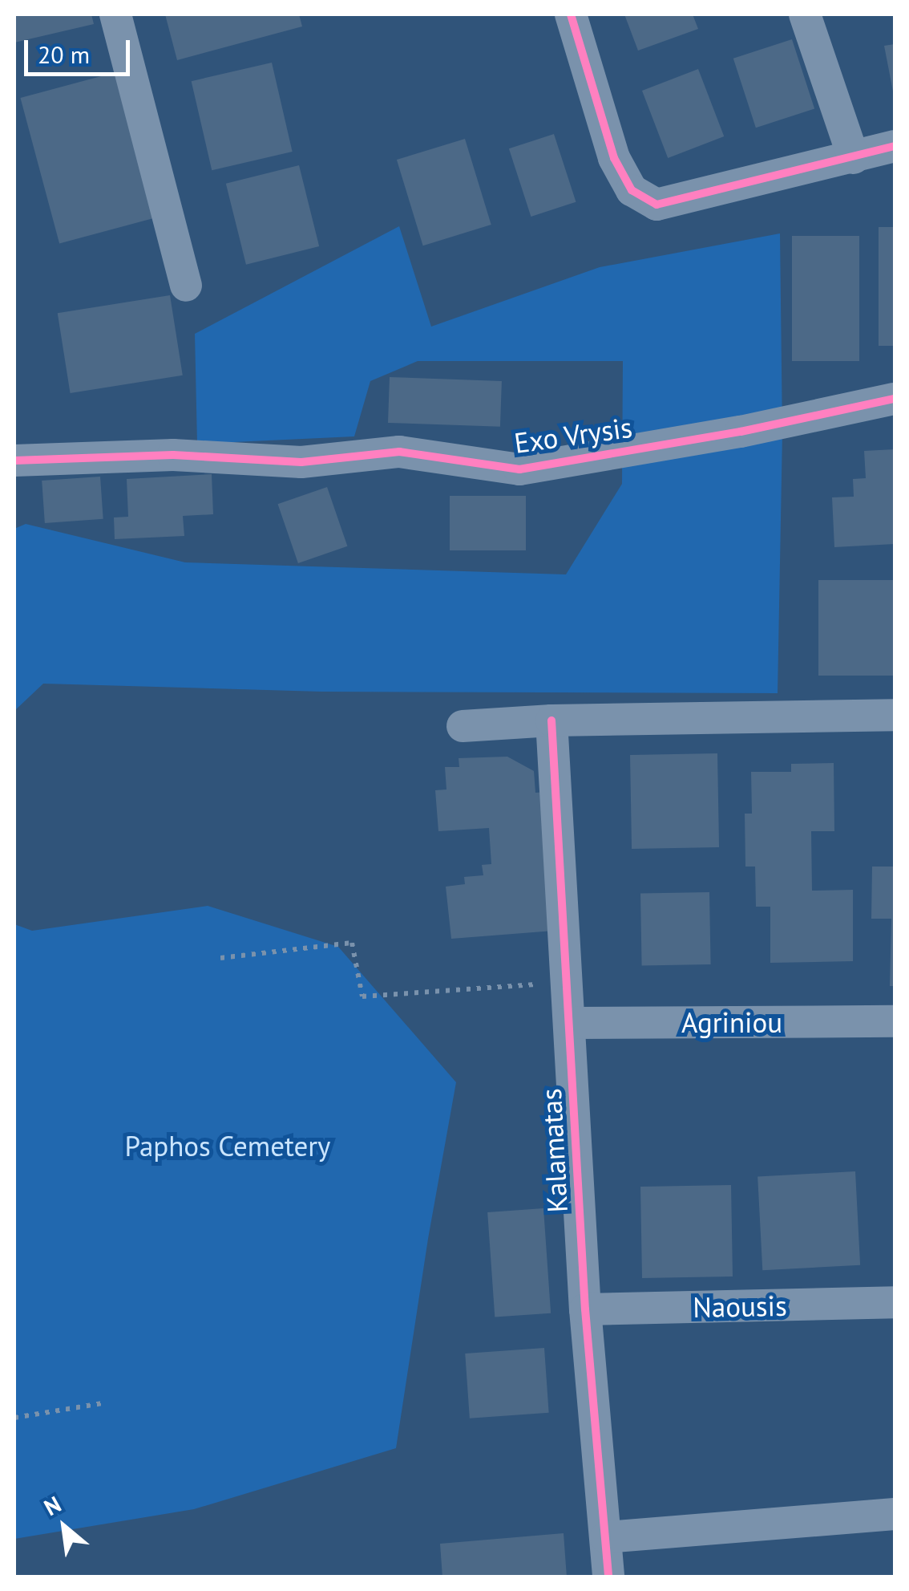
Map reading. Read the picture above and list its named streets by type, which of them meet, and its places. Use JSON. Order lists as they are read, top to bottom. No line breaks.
{"streets":{"street":["Exo Vrysis","Agriniou","Kalamatas","Naousis"]},"crossings":[["Agriniou","Kalamatas"],["Kalamatas","Naousis"]],"parks":["Paphos Cemetery"],"scale_bar":"20 m","north":"top left"}
